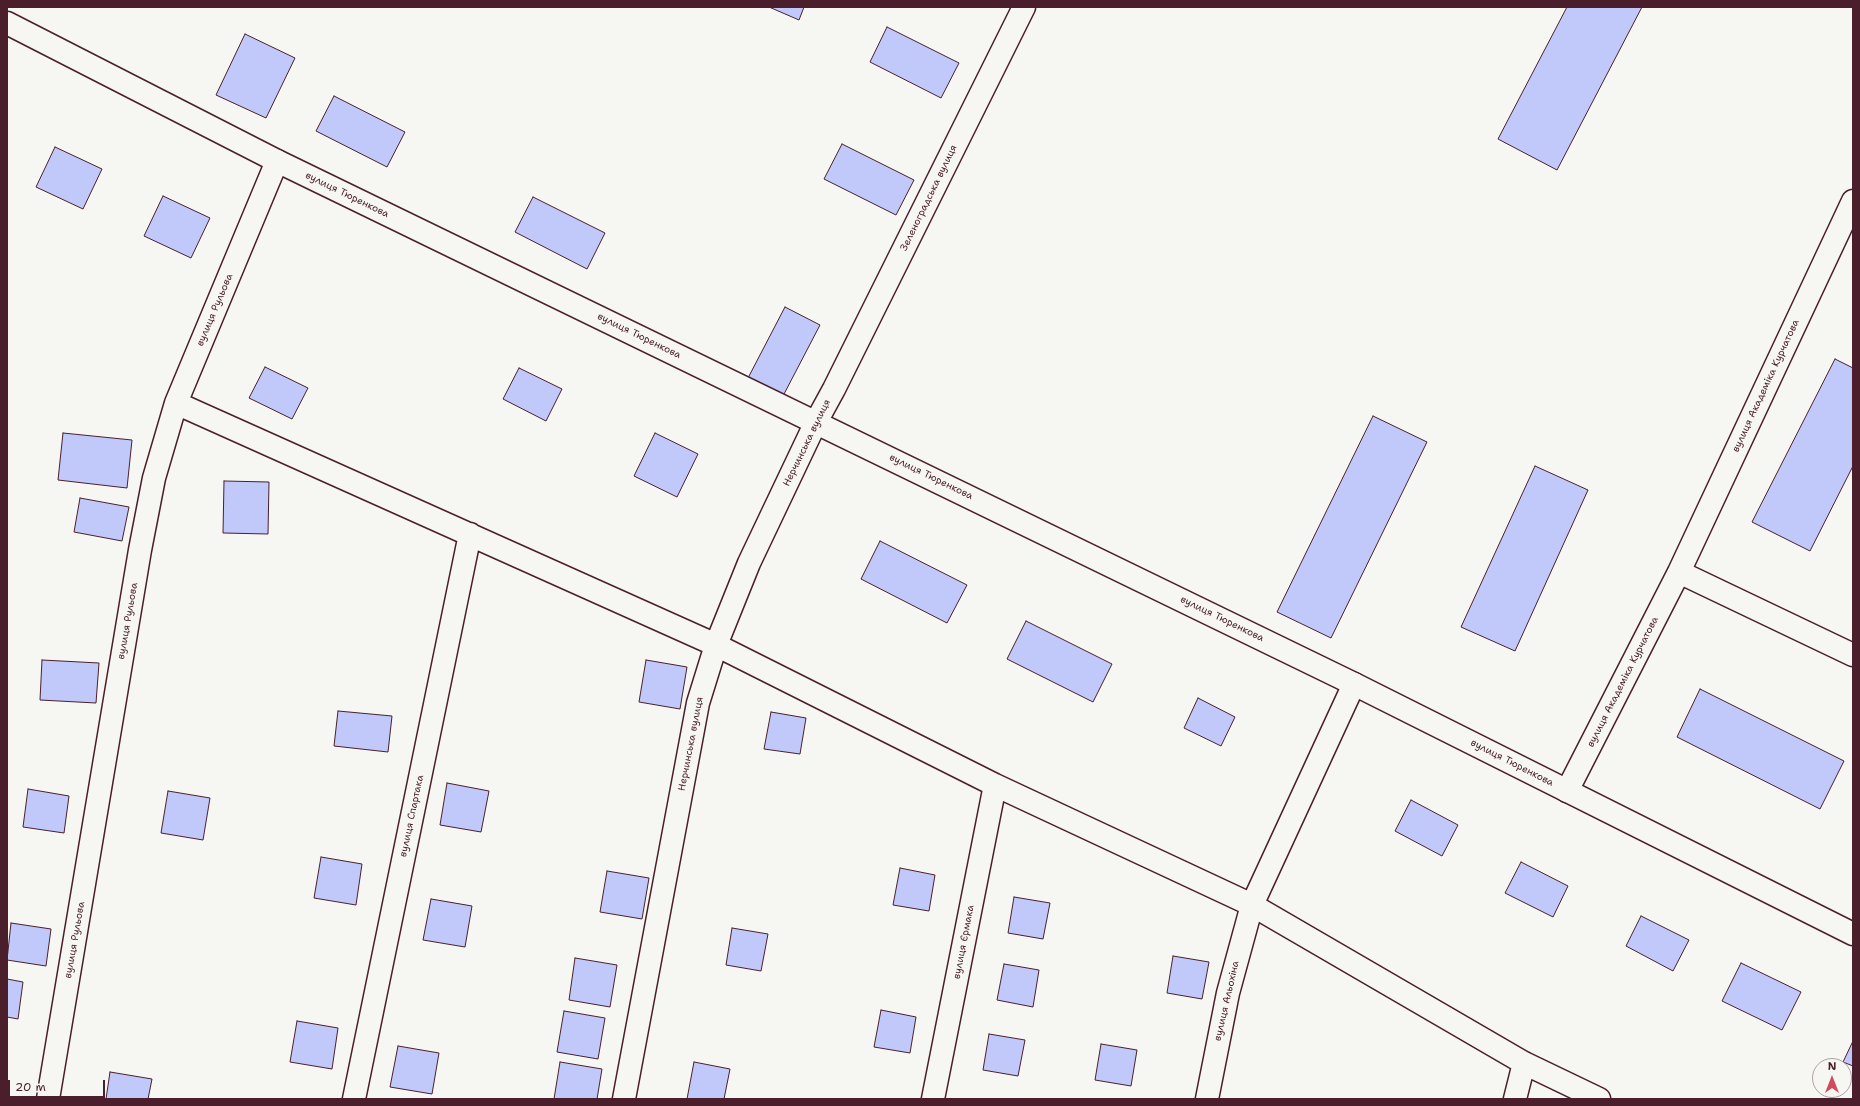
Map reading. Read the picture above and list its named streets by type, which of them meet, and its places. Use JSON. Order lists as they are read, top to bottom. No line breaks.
{"streets":{"street":["вулиця Тюренкова","Зеленоградська вулиця","вулиця Рульова","вулиця Академіка Курчатова","Нерчинська вулиця","вулиця Спартака","вулиця Єрмака","вулиця Альохіна"]},"crossings":[["вулиця Тюренкова","вулиця Рульова"],["вулиця Тюренкова","вулиця Академіка Курчатова"],["вулиця Тюренкова","Нерчинська вулиця"],["вулиця Тюренкова","вулиця Альохіна"],["Зеленоградська вулиця","Нерчинська вулиця"]],"scale_bar":"20 m","north":"top"}
